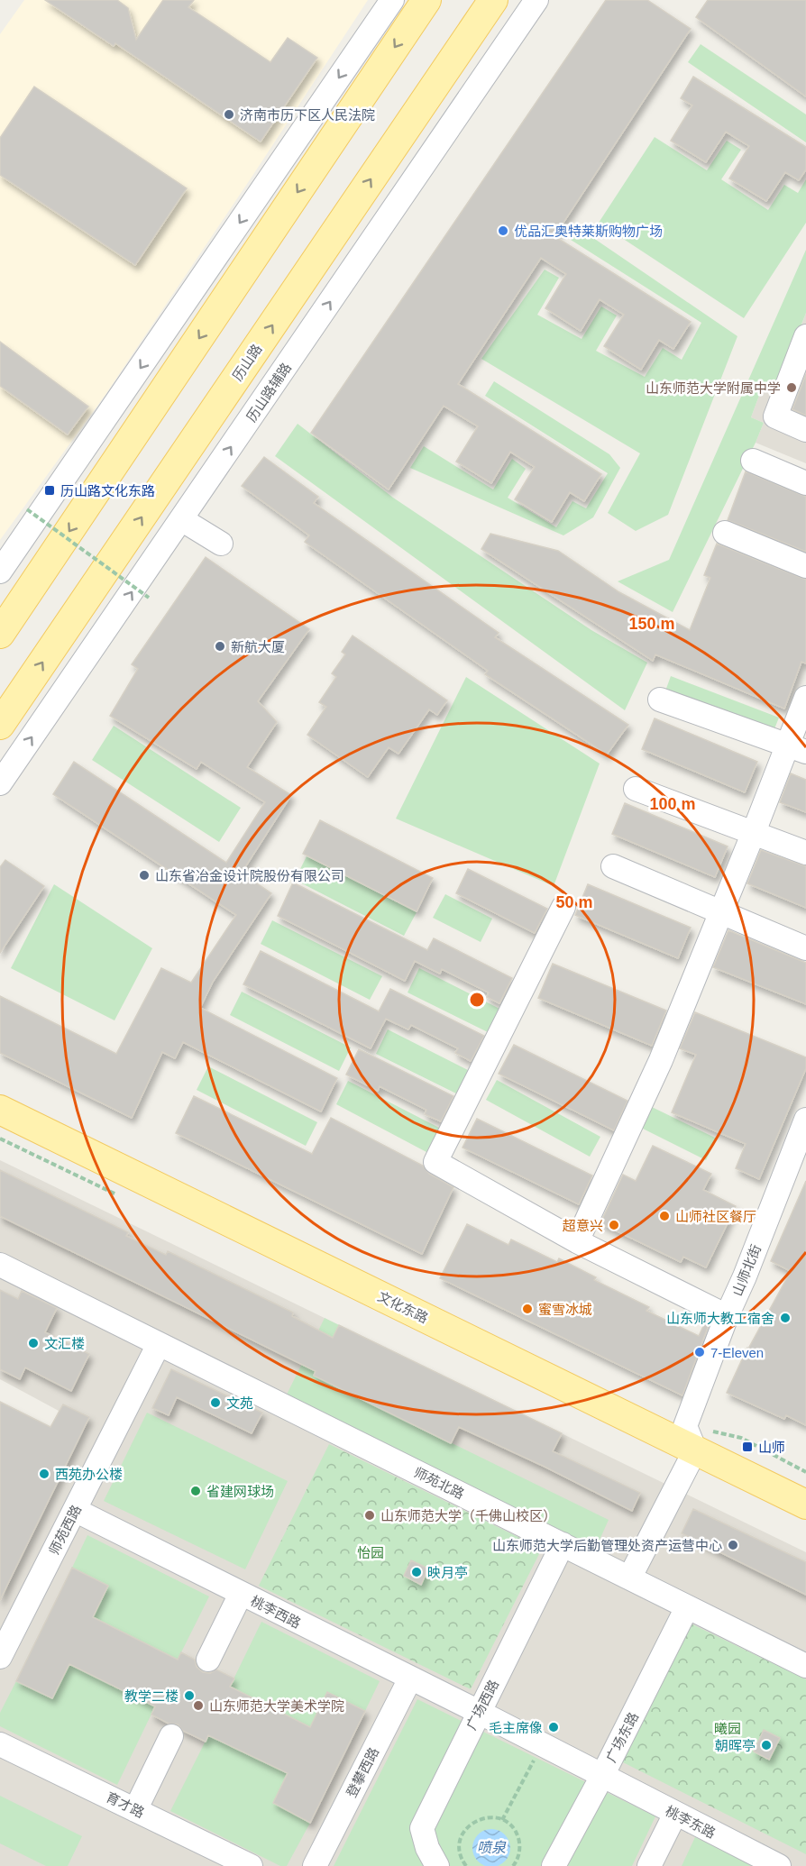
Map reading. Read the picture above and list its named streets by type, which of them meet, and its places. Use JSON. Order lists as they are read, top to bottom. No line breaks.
{"streets":{"main road":["历山路","文化东路"],"street":["历山路辅路","山师北街","师苑北路","师苑西路","桃李西路","广场西路","广场东路","登攀西路","育才路","桃李东路"]},"crossings":[["山师北街","文化东路"],["师苑北路","师苑西路"],["师苑北路","广场西路"],["师苑北路","广场东路"],["师苑西路","桃李西路"],["桃李西路","广场西路"],["桃李西路","登攀西路"],["桃李西路","桃李东路"],["广场东路","桃李东路"]],"water":["喷泉"],"parks":["怡园","曦园"],"places":{"other":["济南市历下区人民法院","优品汇奥特莱斯购物广场","山东师范大学附属中学","新航大厦","山东省冶金设计院股份有限公司","山师社区餐厅","超意兴","蜜雪冰城","山东师大教工宿舍","文汇楼","7-Eleven","文苑","西苑办公楼","省建网球场","山东师范大学（千佛山校区）","山东师范大学后勤管理处资产运营中心","映月亭","教学二楼","山东师范大学美术学院","毛主席像","朝晖亭"],"transit":["历山路文化东路","山师"]},"rings":["150 m","100 m","50 m"]}
